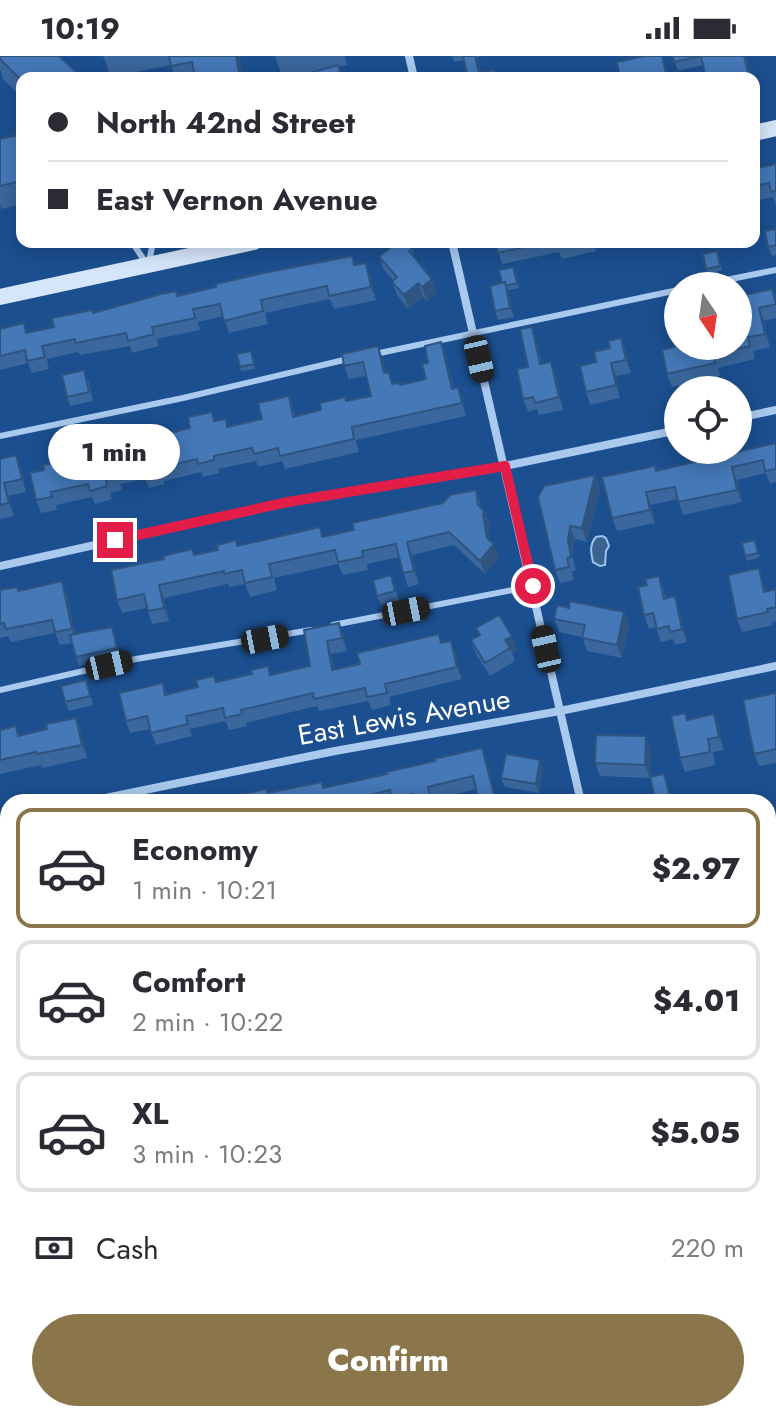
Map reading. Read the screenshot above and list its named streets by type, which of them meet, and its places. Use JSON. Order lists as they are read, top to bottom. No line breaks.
{"streets":{"street":["East Lewis Avenue"]},"north":"bottom","page":{"status":"10:19","banner":["North 42nd Street","East Vernon Avenue"],"bubble":"1 min","list":[{"name":"Economy","note":"1 min · 10:21","value":"$2.97"},{"name":"Comfort","note":"2 min · 10:22","value":"$4.01"},{"name":"XL","note":"3 min · 10:23","value":"$5.05"}],"pay":["Cash","220 m"],"buttons":"Confirm"}}
